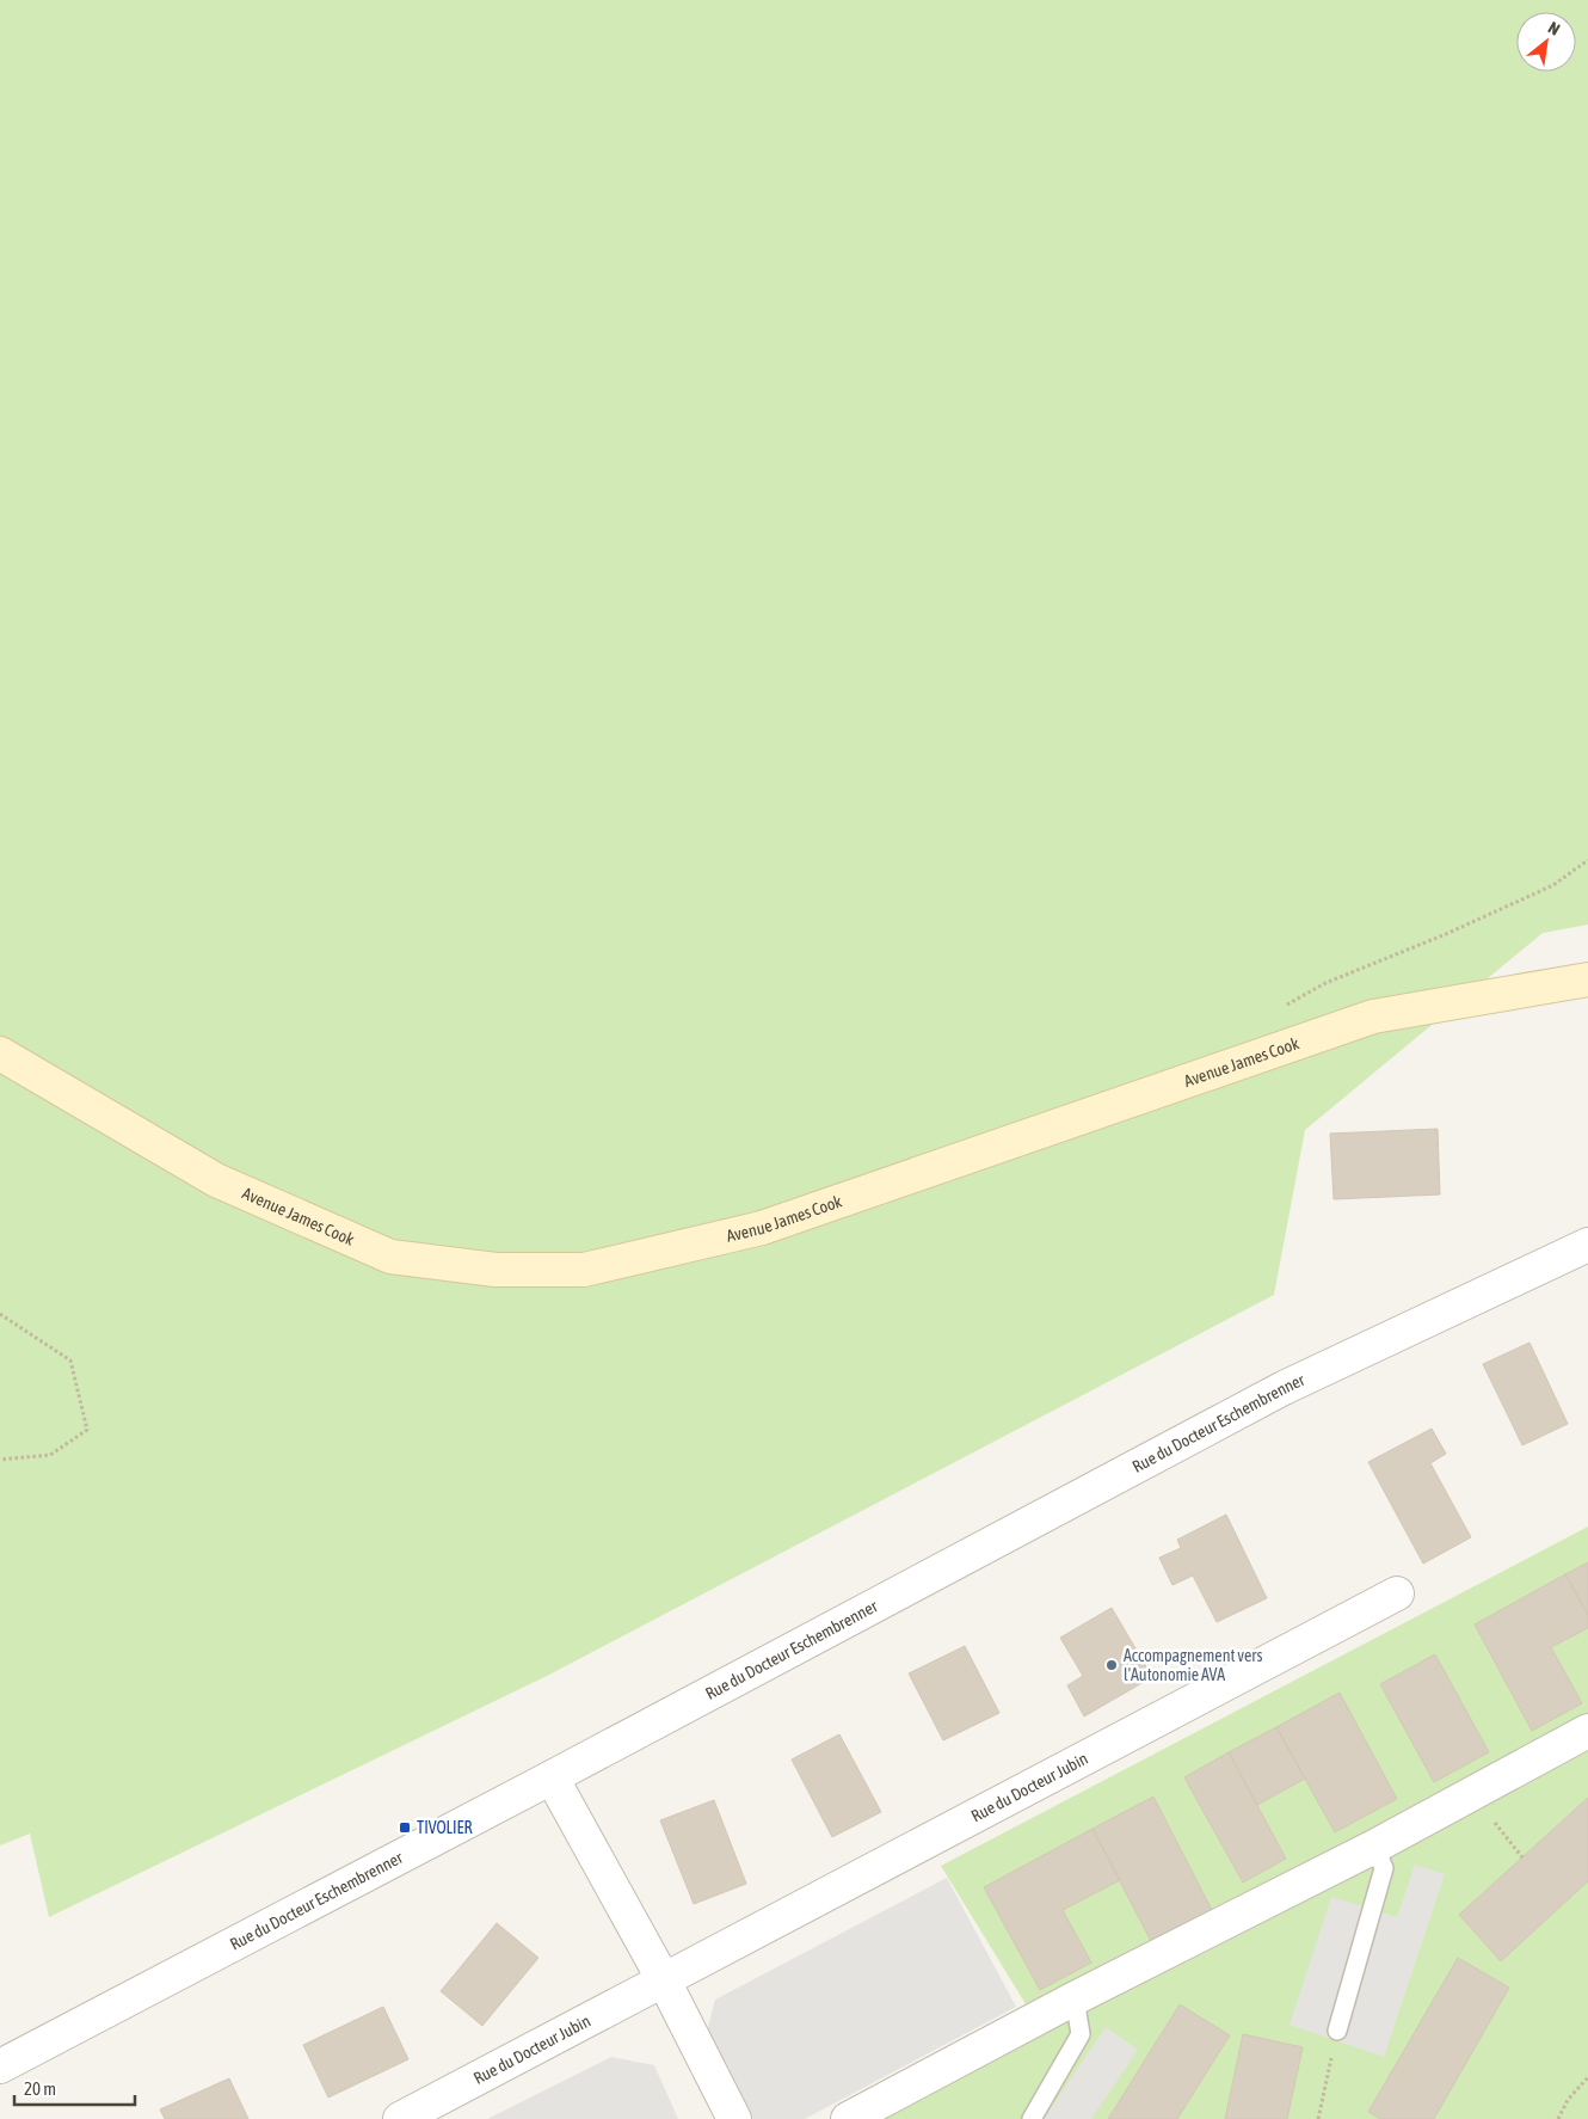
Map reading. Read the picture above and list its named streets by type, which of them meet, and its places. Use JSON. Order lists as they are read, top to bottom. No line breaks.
{"streets":{"main road":["Avenue James Cook"],"street":["Rue du Docteur Eschembrenner","Rue du Docteur Jubin"]},"places":{"other":["Accompagnement vers l'Autonomie AVA"],"transit":["TIVOLIER"]},"scale_bar":"20 m","north":"top right"}
